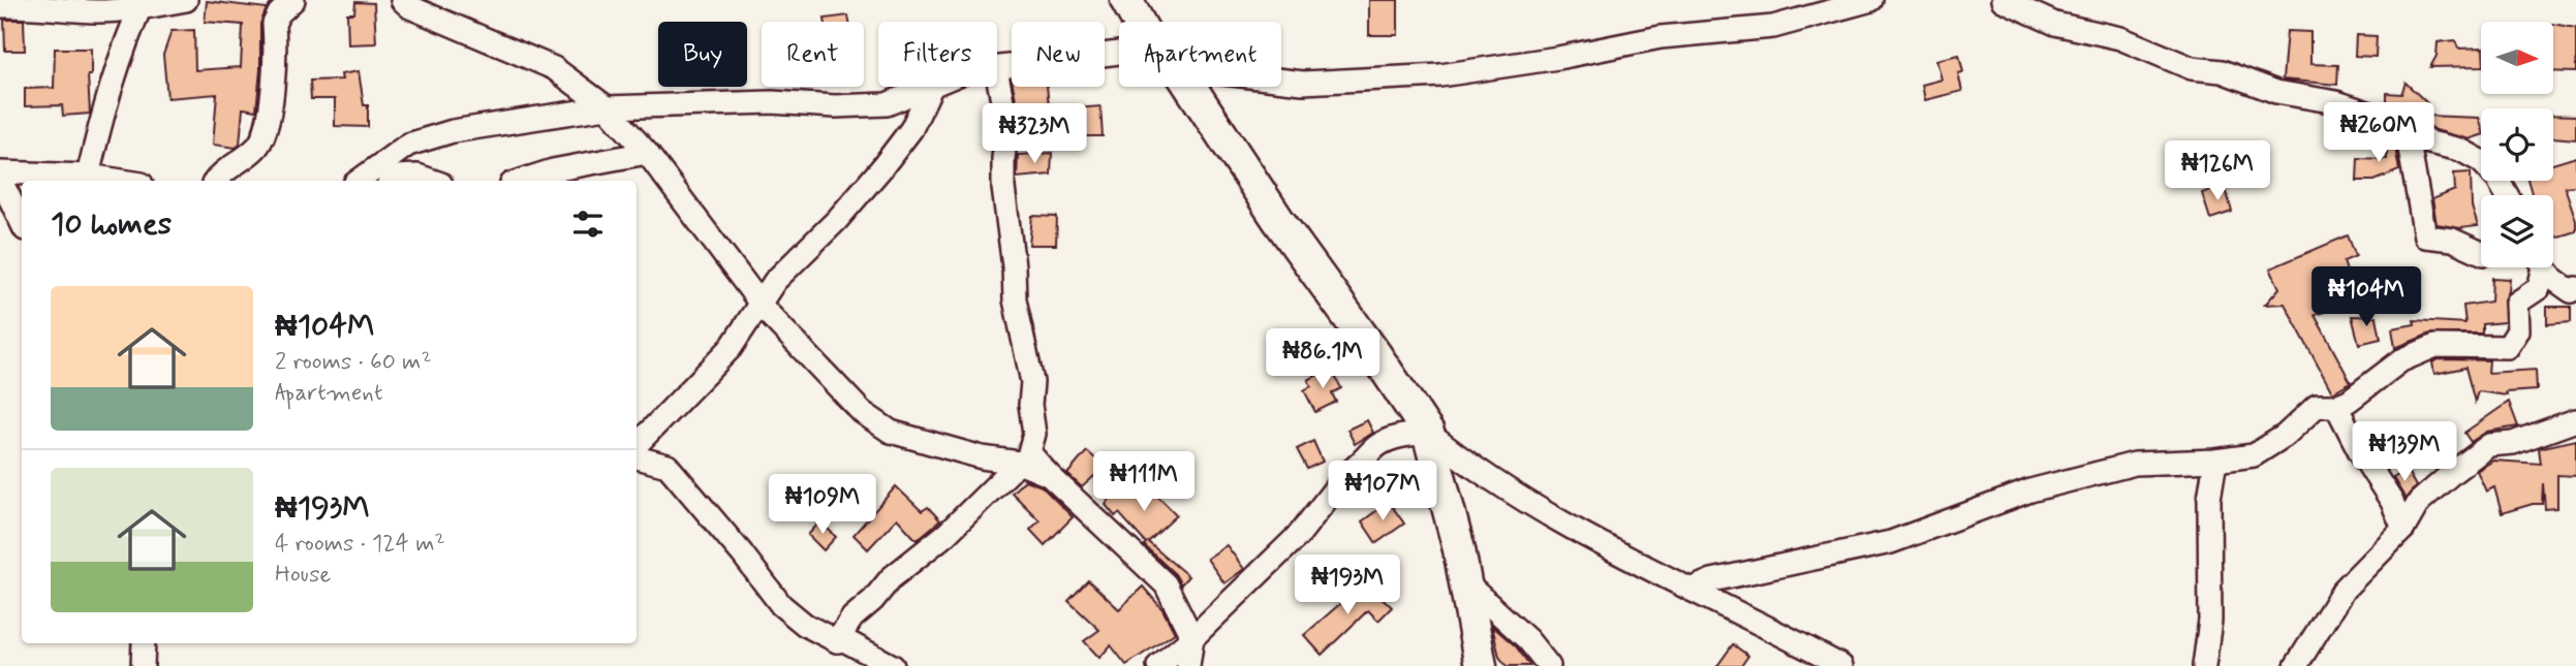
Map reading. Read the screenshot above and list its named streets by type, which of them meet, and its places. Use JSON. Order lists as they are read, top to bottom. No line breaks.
{"north":"right","page":{"chip":["Buy","Rent","Filters","New","Apartment"],"price":["₦260M","₦323M","₦126M","₦104M","₦86.1M","₦139M","₦111M","₦107M","₦109M","₦193M"],"heading":"10 homes","list":[{"name":"₦104M","note":"2 rooms · 60 m² · Apartment"},{"name":"₦193M","note":"4 rooms · 124 m² · House"}]}}
